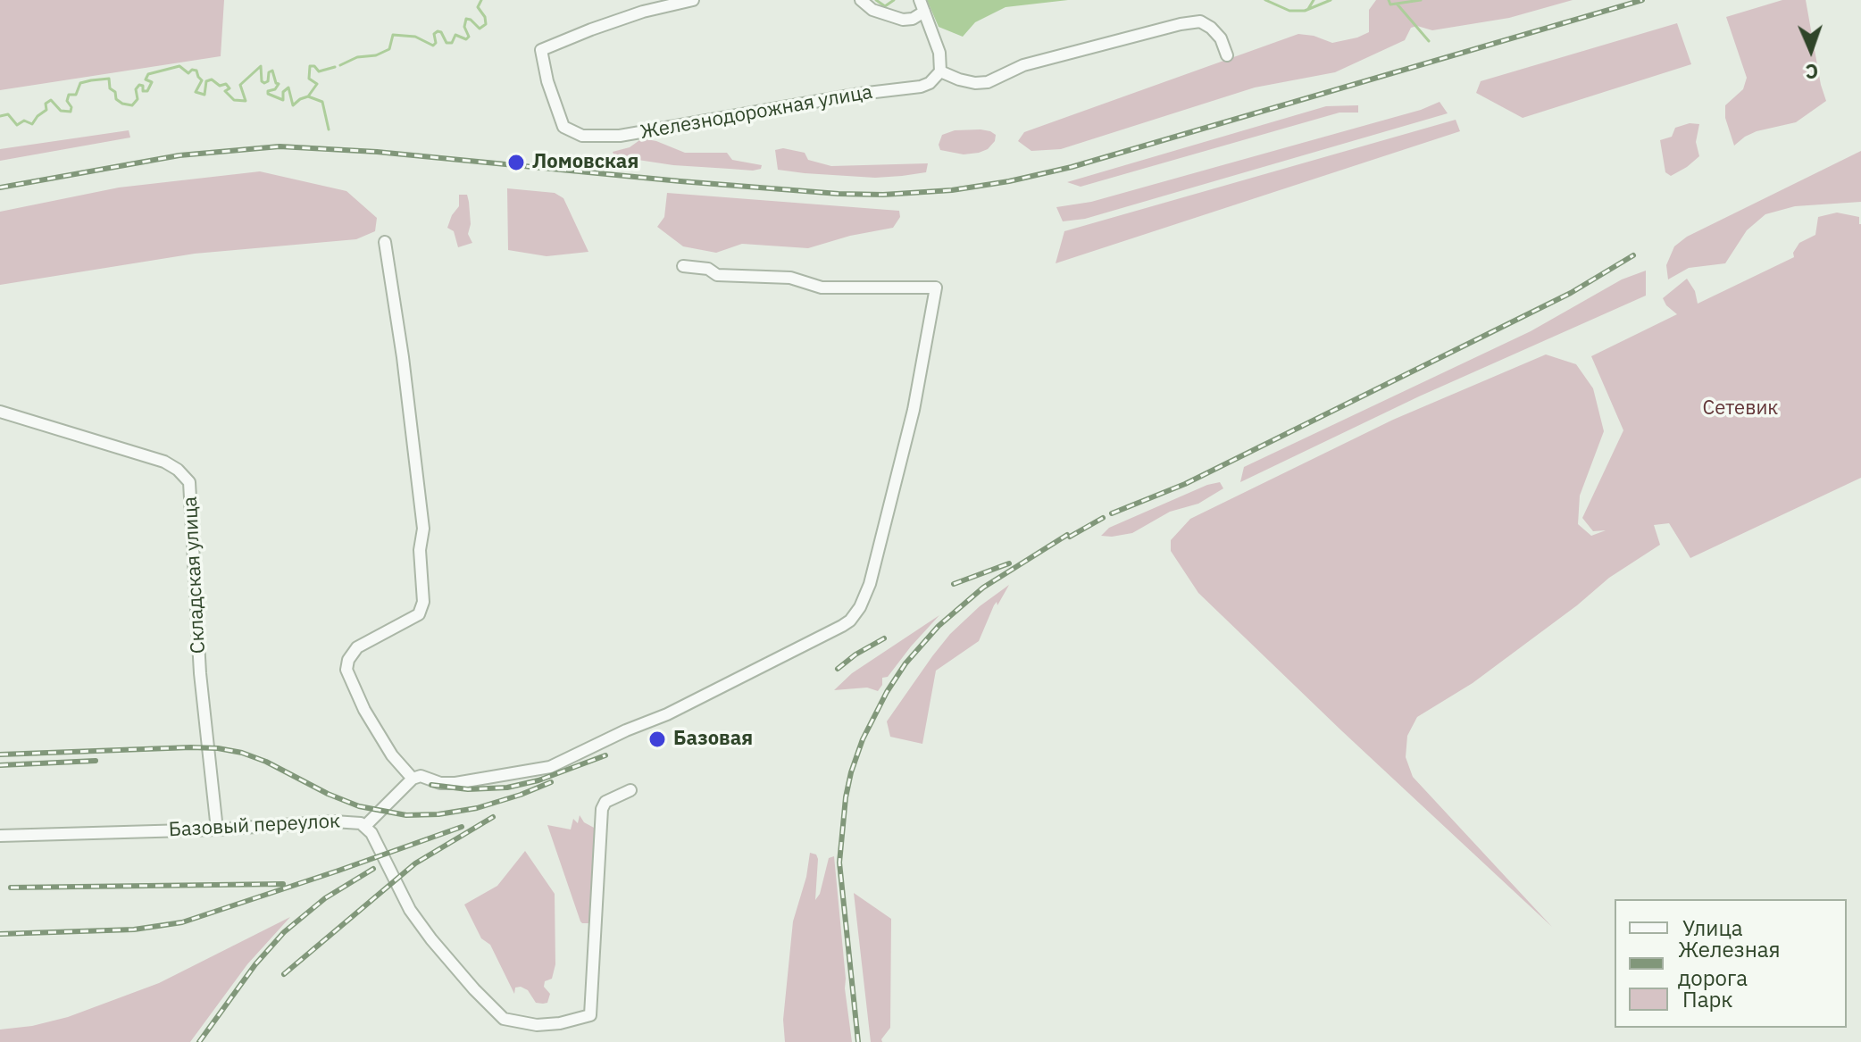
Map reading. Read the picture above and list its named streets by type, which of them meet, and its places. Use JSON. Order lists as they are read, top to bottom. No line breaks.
{"streets":{"street":["Железнодорожная улица","Складская улица","Базовый переулок"]},"crossings":[["Складская улица","Базовый переулок"]],"parks":["Сетевик"],"places":["Ломовская","Базовая"],"legend":["Улица","Железная дорога","Парк"],"north":"bottom"}
